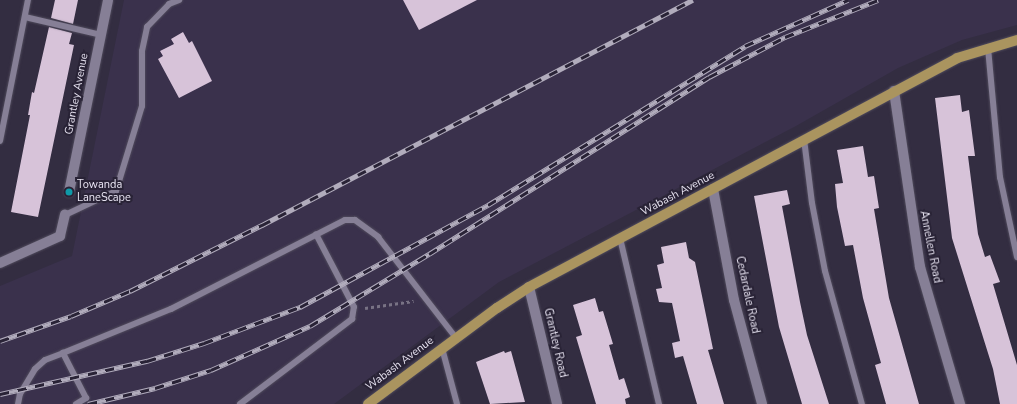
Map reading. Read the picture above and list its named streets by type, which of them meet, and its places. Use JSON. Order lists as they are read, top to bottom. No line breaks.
{"streets":{"main road":["Wabash Avenue"],"street":["Grantley Avenue","Annellen Road","Cedardale Road","Grantley Road"]},"crossings":[["Wabash Avenue","Annellen Road"],["Wabash Avenue","Cedardale Road"],["Wabash Avenue","Grantley Road"]],"places":["Towanda LaneScape"]}
